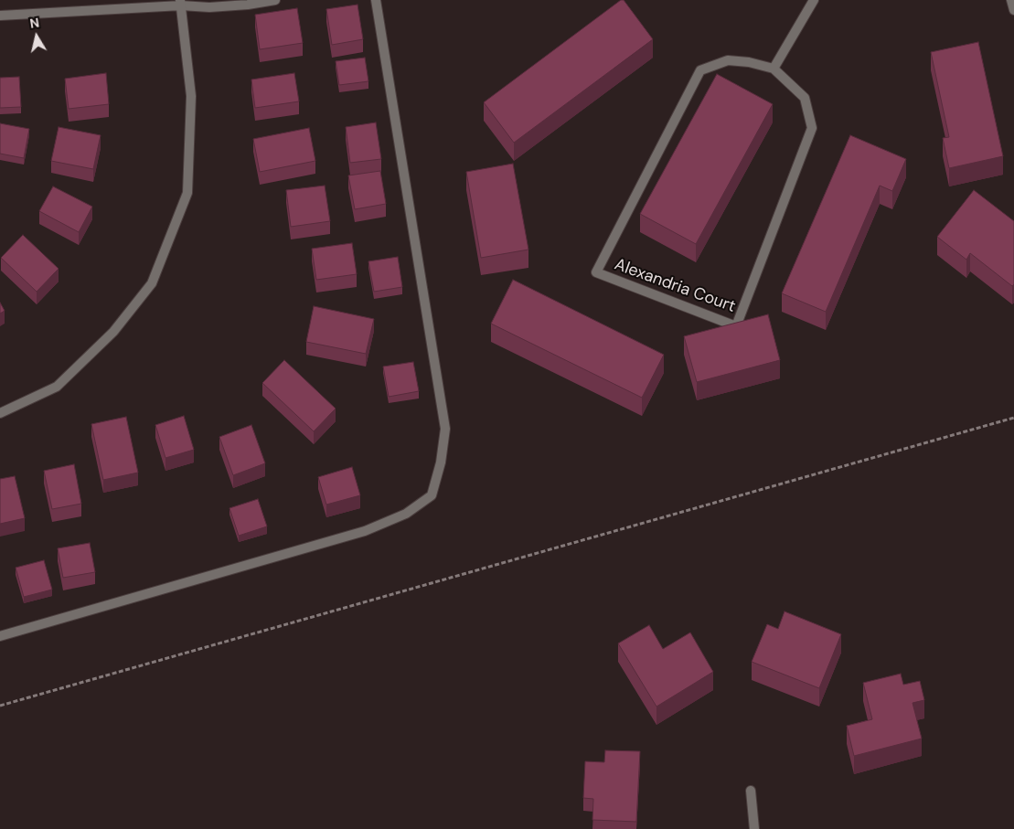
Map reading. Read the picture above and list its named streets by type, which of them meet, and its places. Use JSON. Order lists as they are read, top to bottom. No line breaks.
{"streets":{"street":["Alexandria Court"]},"north":"top"}
